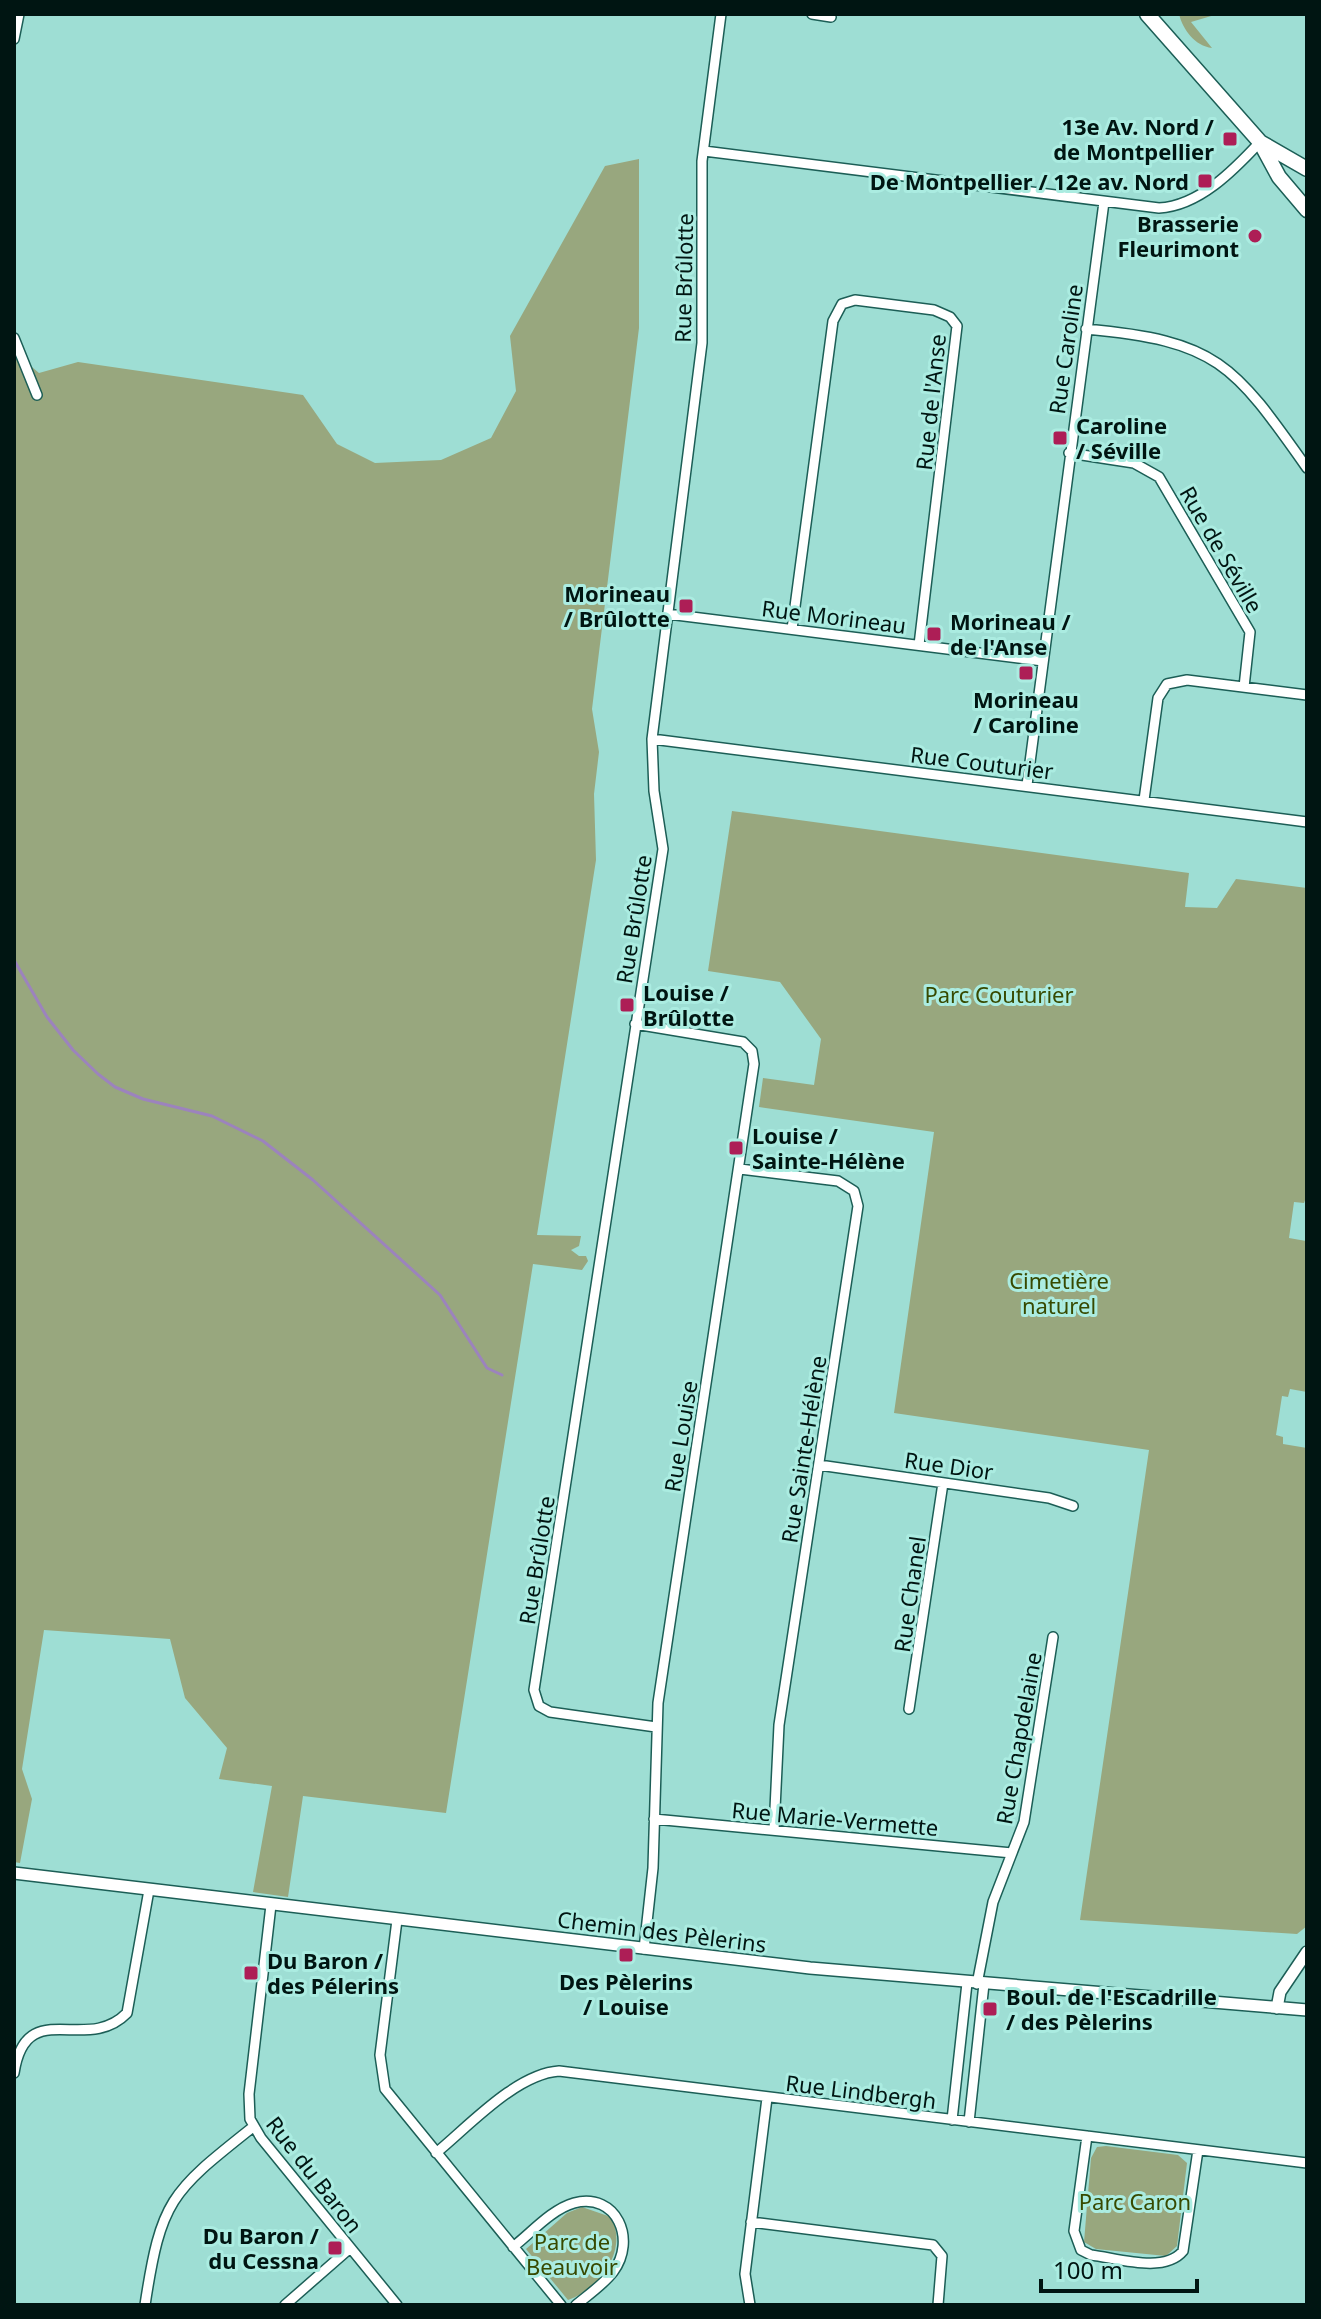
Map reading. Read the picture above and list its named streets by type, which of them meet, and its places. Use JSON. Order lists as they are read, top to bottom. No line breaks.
{"streets":{"street":["Rue Brûlotte","Rue Caroline","Rue de l'Anse","Rue de Séville","Rue Morineau","Rue Couturier","Rue Louise","Rue Sainte-Hélène","Rue Dior","Rue Chanel","Rue Chapdelaine","Rue Marie-Vermette","Chemin des Pèlerins","Rue Lindbergh","Rue du Baron"]},"crossings":[["Rue Brûlotte","Rue Morineau"],["Rue Brûlotte","Rue Couturier"],["Rue Brûlotte","Rue Louise"],["Rue Caroline","Rue de Séville"],["Rue Caroline","Rue Morineau"],["Rue Caroline","Rue Couturier"],["Rue de l'Anse","Rue Morineau"],["Rue Louise","Rue Sainte-Hélène"],["Rue Louise","Rue Marie-Vermette"],["Rue Louise","Chemin des Pèlerins"],["Rue Sainte-Hélène","Rue Dior"],["Rue Sainte-Hélène","Rue Marie-Vermette"],["Rue Dior","Rue Chanel"],["Rue Chapdelaine","Rue Marie-Vermette"],["Rue Chapdelaine","Chemin des Pèlerins"],["Chemin des Pèlerins","Rue du Baron"]],"parks":["Parc Couturier","Cimetière naturel","Parc Caron","Parc de Beauvoir"],"places":{"transit":["13e Av. Nord / de Montpellier","De Montpellier / 12e av. Nord","Caroline / Séville","Morineau / Brûlotte","Morineau / de l'Anse","Morineau / Caroline","Louise / Brûlotte","Louise / Sainte-Hélène","Des Pèlerins / Louise","Du Baron / des Pélerins","Boul. de l'Escadrille / des Pèlerins","Du Baron / du Cessna"],"other":["Brasserie Fleurimont"]},"scale_bar":"100 m"}
